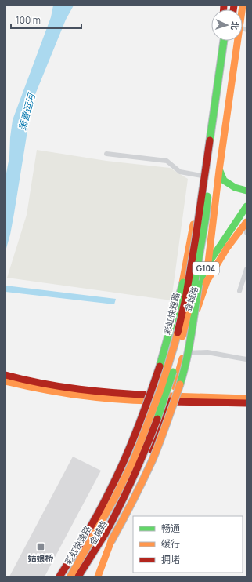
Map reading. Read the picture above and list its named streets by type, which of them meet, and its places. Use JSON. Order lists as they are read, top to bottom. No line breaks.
{"streets":{"main road":["G104","金城路","彩虹快速路"]},"crossings":[["G104","金城路"]],"water":["萧曹运河"],"places":{"transit":["姑娘桥"]},"legend":["畅通","缓行","拥堵"],"scale_bar":"100 m","north":"right"}
